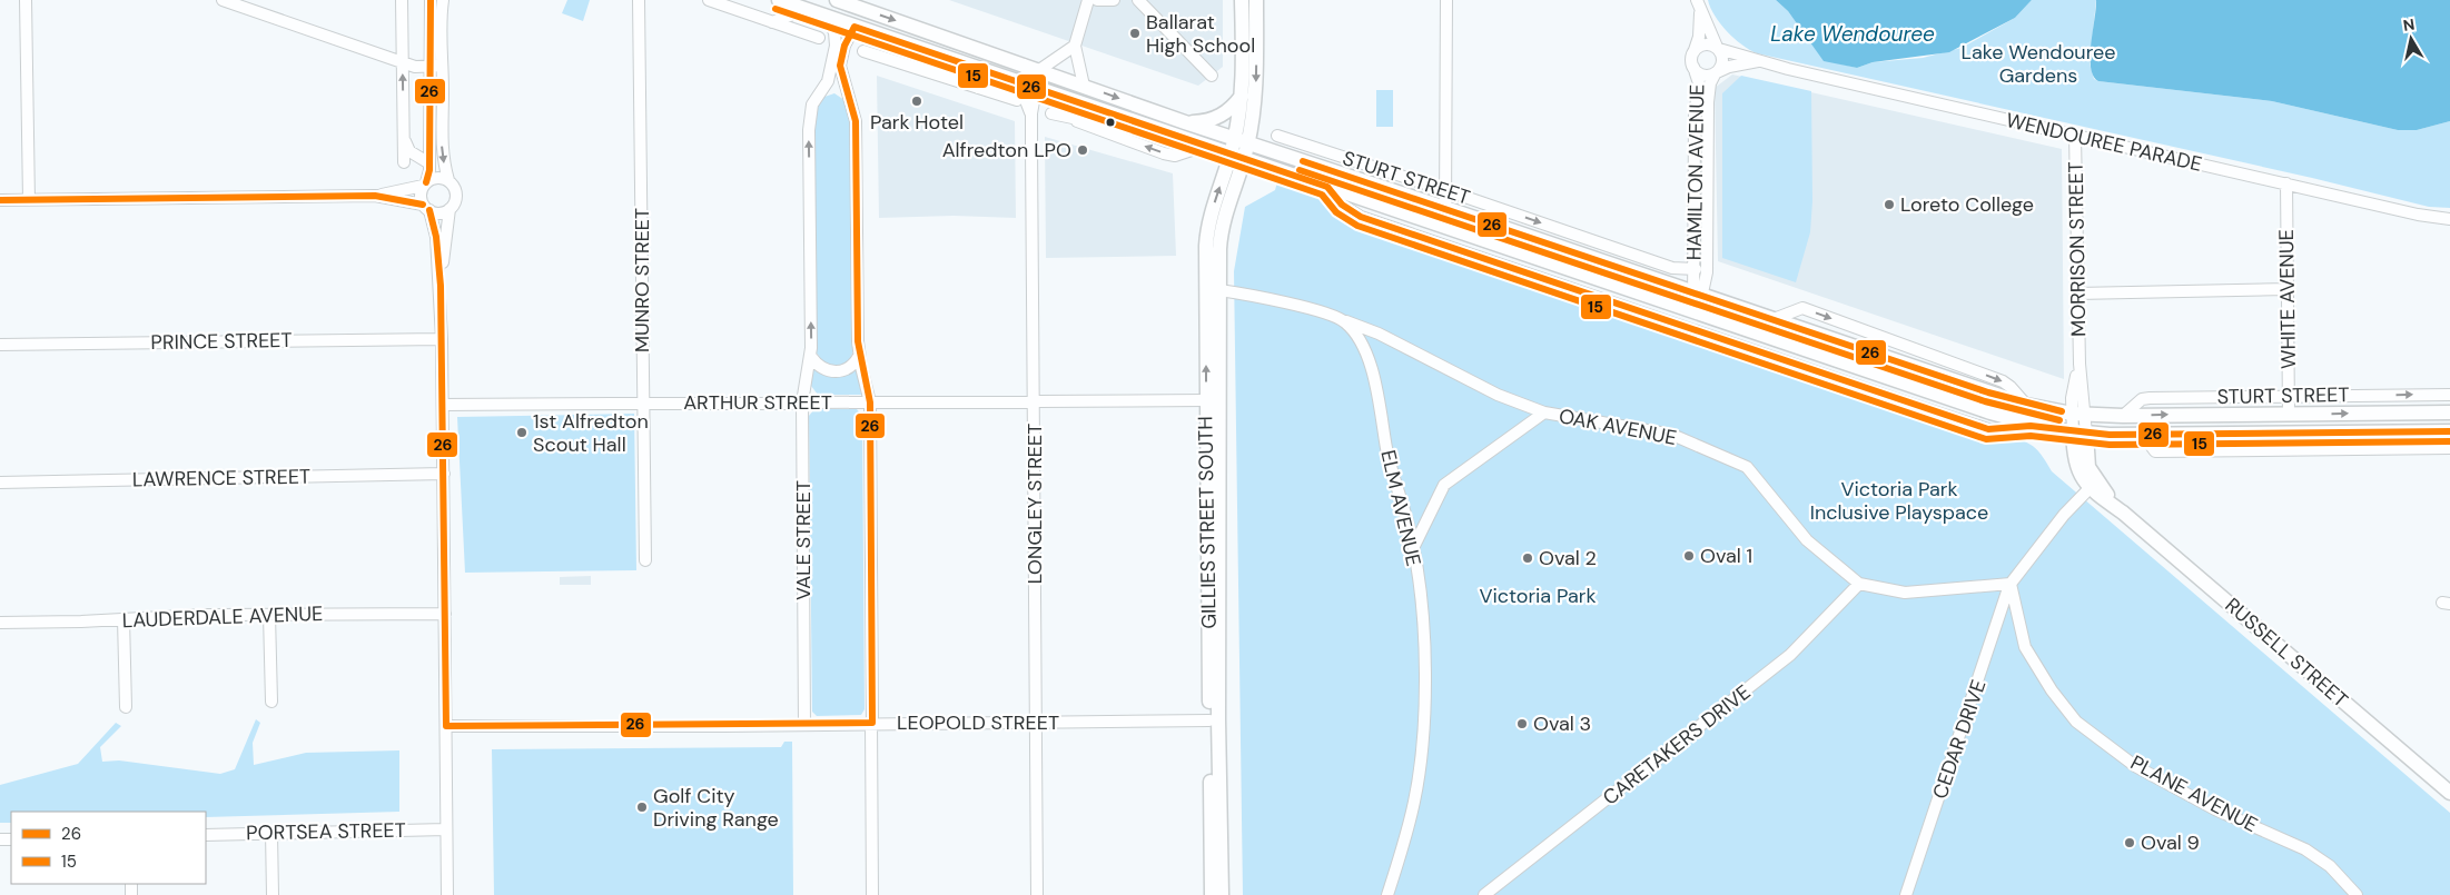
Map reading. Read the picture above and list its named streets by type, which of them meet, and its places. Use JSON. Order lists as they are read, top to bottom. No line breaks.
{"streets":{"main road":["STURT STREET","GILLIES STREET SOUTH","RUSSELL STREET"],"street":["WENDOUREE PARADE","HAMILTON AVENUE","MORRISON STREET","MUNRO STREET","WHITE AVENUE","PRINCE STREET","ARTHUR STREET","OAK AVENUE","LAWRENCE STREET","LONGLEY STREET","ELM AVENUE","VALE STREET","LAUDERDALE AVENUE","LEOPOLD STREET","CEDAR DRIVE","CARETAKERS DRIVE","PLANE AVENUE","PORTSEA STREET"]},"crossings":[["WENDOUREE PARADE","HAMILTON AVENUE"],["WENDOUREE PARADE","MORRISON STREET"],["WENDOUREE PARADE","WHITE AVENUE"],["HAMILTON AVENUE","STURT STREET"],["STURT STREET","MORRISON STREET"],["STURT STREET","WHITE AVENUE"],["STURT STREET","LONGLEY STREET"],["STURT STREET","GILLIES STREET SOUTH"],["STURT STREET","VALE STREET"],["STURT STREET","RUSSELL STREET"],["MORRISON STREET","RUSSELL STREET"],["MUNRO STREET","ARTHUR STREET"],["ARTHUR STREET","LONGLEY STREET"],["ARTHUR STREET","GILLIES STREET SOUTH"],["ARTHUR STREET","VALE STREET"],["OAK AVENUE","ELM AVENUE"],["OAK AVENUE","CEDAR DRIVE"],["OAK AVENUE","CARETAKERS DRIVE"],["OAK AVENUE","PLANE AVENUE"],["LONGLEY STREET","LEOPOLD STREET"],["GILLIES STREET SOUTH","LEOPOLD STREET"],["VALE STREET","LEOPOLD STREET"],["CEDAR DRIVE","PLANE AVENUE"]],"water":["Lake Wendouree"],"parks":["Lake Wendouree Gardens","Victoria Park Inclusive Playspace","Victoria Park"],"places":["Ballarat High School","Park Hotel","Alfredton LPO","Loreto College","1st Alfredton Scout Hall","Oval 1","Oval 2","Oval 3","Golf City Driving Range","Oval 9"],"lines":["transit line 26","transit line 15"],"legend":["26","15"],"north":"top"}
